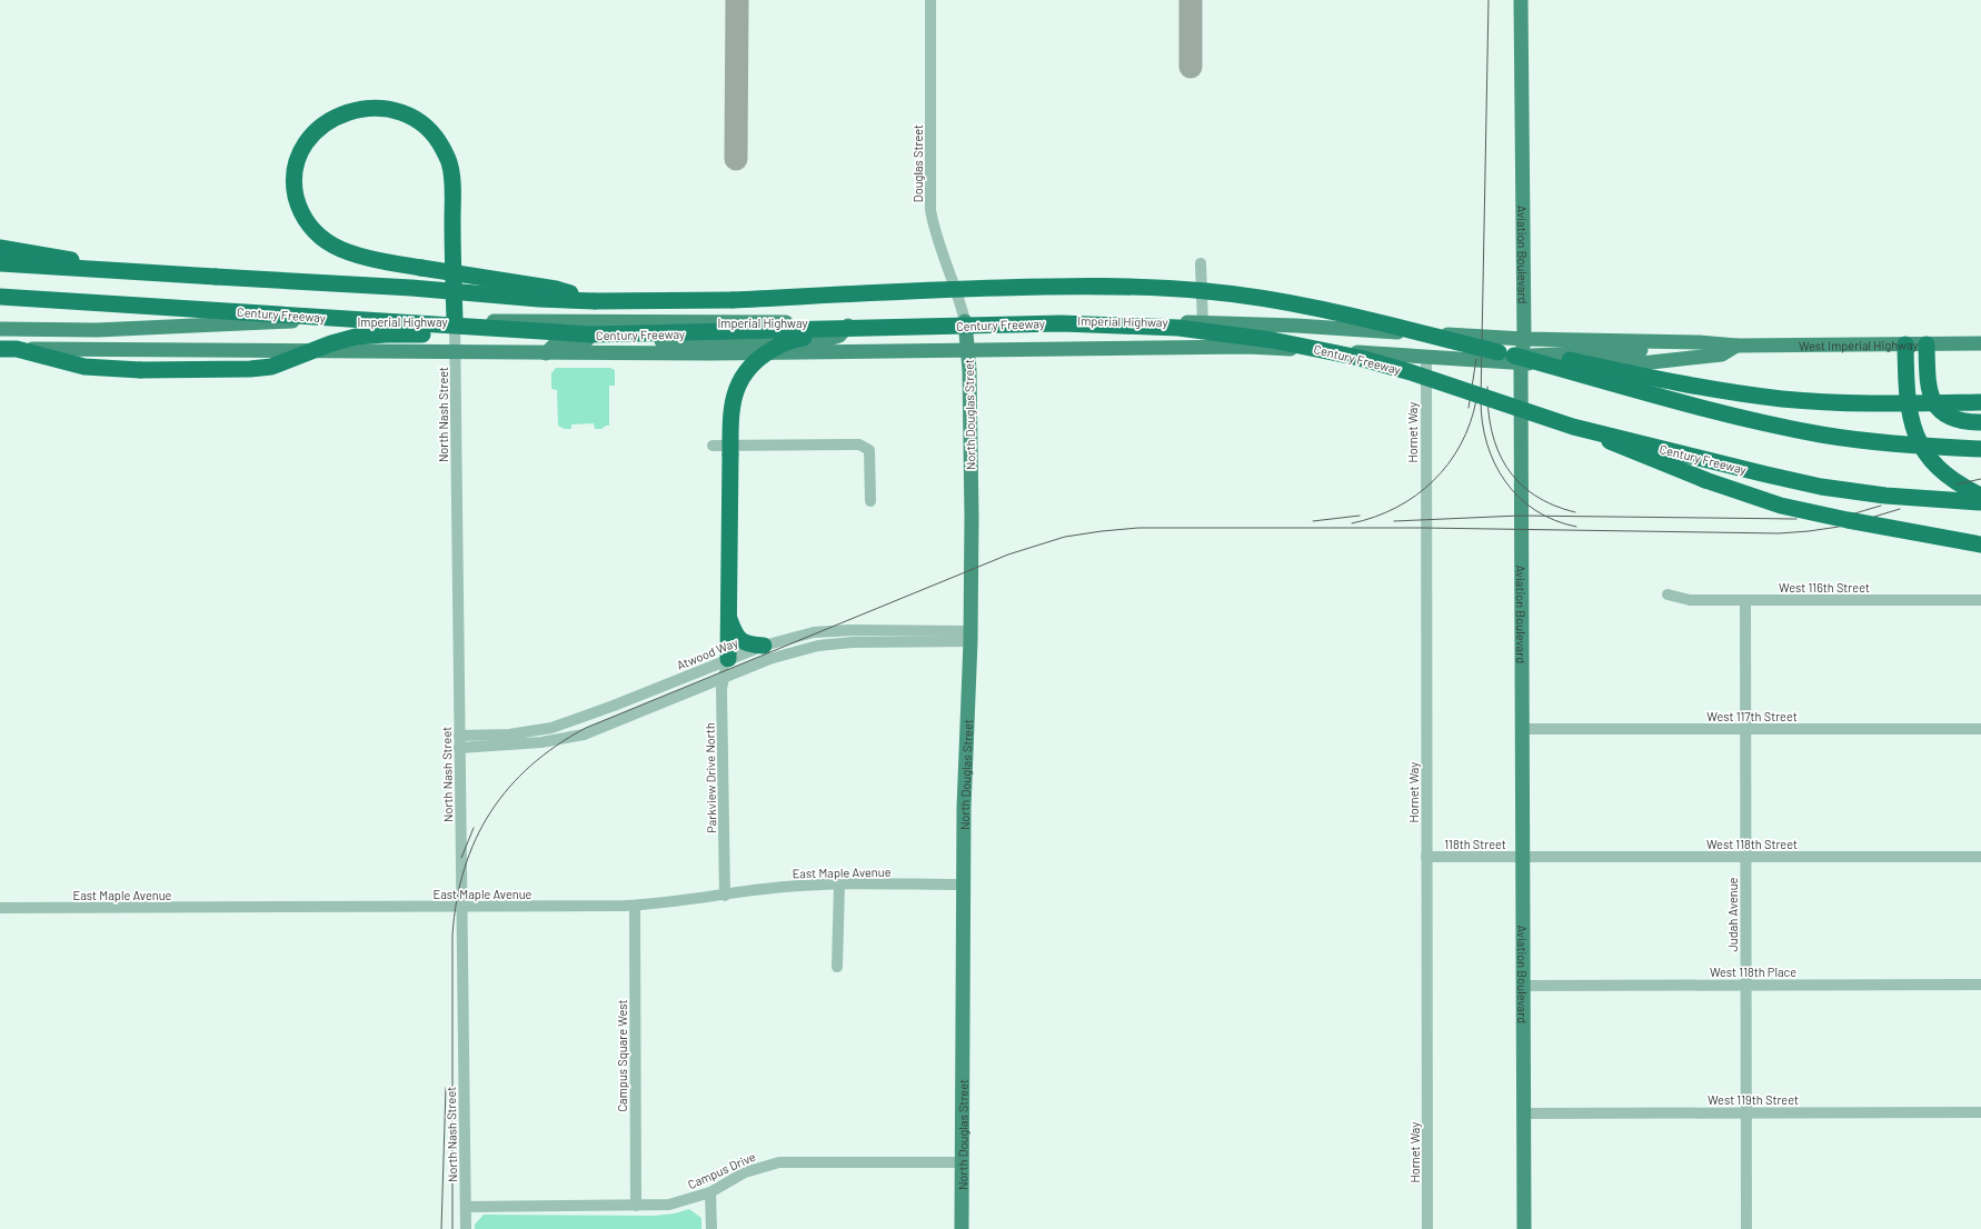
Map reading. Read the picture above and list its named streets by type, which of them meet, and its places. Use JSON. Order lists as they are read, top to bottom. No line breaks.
{"streets":{"highway":["Century Freeway"],"main road":["Aviation Boulevard","Imperial Highway","West Imperial Highway","North Douglas Street"],"street":["Douglas Street","North Nash Street","Hornet Way","West 116th Street","Atwood Way","West 117th Street","Parkview Drive North","118th Street","West 118th Street","East Maple Avenue","Judah Avenue","West 118th Place","Campus Square West","West 119th Street","Campus Drive"]},"crossings":[["Douglas Street","Imperial Highway"],["Douglas Street","North Douglas Street"],["Aviation Boulevard","Imperial Highway"],["Aviation Boulevard","West Imperial Highway"],["Aviation Boulevard","West 117th Street"],["Aviation Boulevard","118th Street"],["Aviation Boulevard","West 118th Street"],["Aviation Boulevard","West 118th Place"],["Aviation Boulevard","West 119th Street"],["Century Freeway","Imperial Highway"],["Imperial Highway","West Imperial Highway"],["Imperial Highway","North Nash Street"],["Imperial Highway","North Douglas Street"],["North Nash Street","Atwood Way"],["North Nash Street","East Maple Avenue"],["North Nash Street","Campus Drive"],["North Douglas Street","Atwood Way"],["North Douglas Street","East Maple Avenue"],["North Douglas Street","Campus Drive"],["Hornet Way","118th Street"],["West 116th Street","Judah Avenue"],["Atwood Way","Parkview Drive North"],["West 117th Street","Judah Avenue"],["Parkview Drive North","East Maple Avenue"],["118th Street","West 118th Street"],["West 118th Street","Judah Avenue"],["East Maple Avenue","Campus Square West"],["Judah Avenue","West 118th Place"],["Judah Avenue","West 119th Street"],["Campus Square West","Campus Drive"]]}
